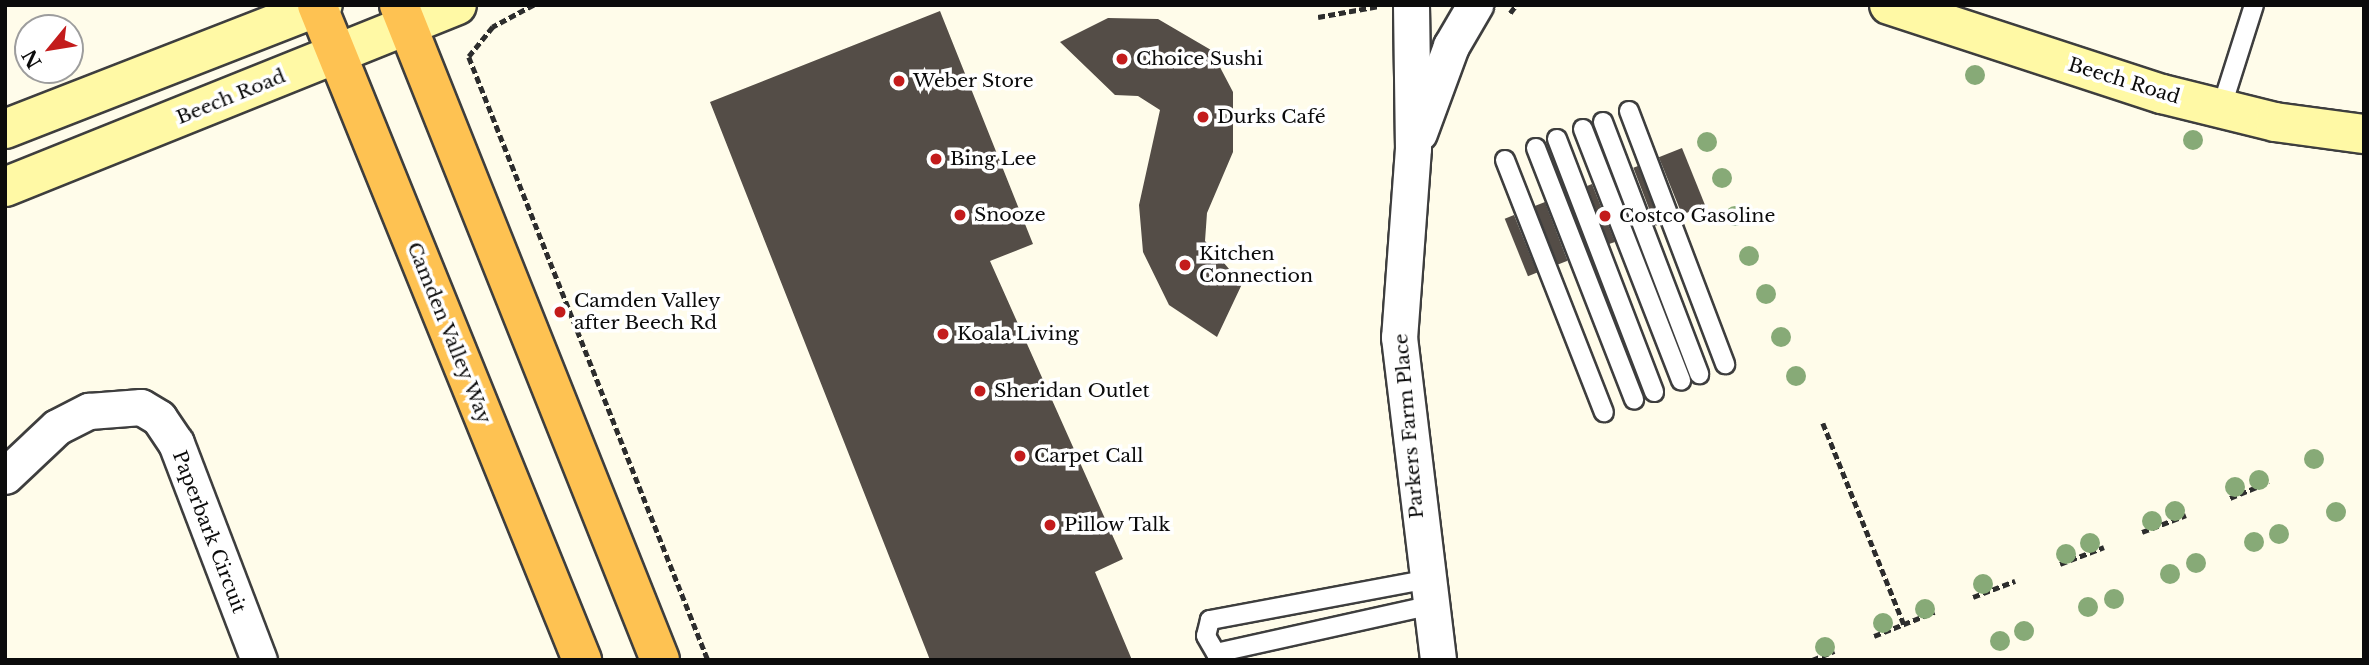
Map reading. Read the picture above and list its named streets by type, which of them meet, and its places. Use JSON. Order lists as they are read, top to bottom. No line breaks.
{"streets":{"highway":["Camden Valley Way"],"main road":["Beech Road"],"street":["Parkers Farm Place","Paperbark Circuit"]},"crossings":[["Beech Road","Camden Valley Way"]],"places":["Choice Sushi","Weber Store","Durks Café","Bing Lee","Snooze","Costco Gasoline","Kitchen Connection","Camden Valley after Beech Rd","Koala Living","Sheridan Outlet","Carpet Call","Pillow Talk"],"north":"bottom left"}
